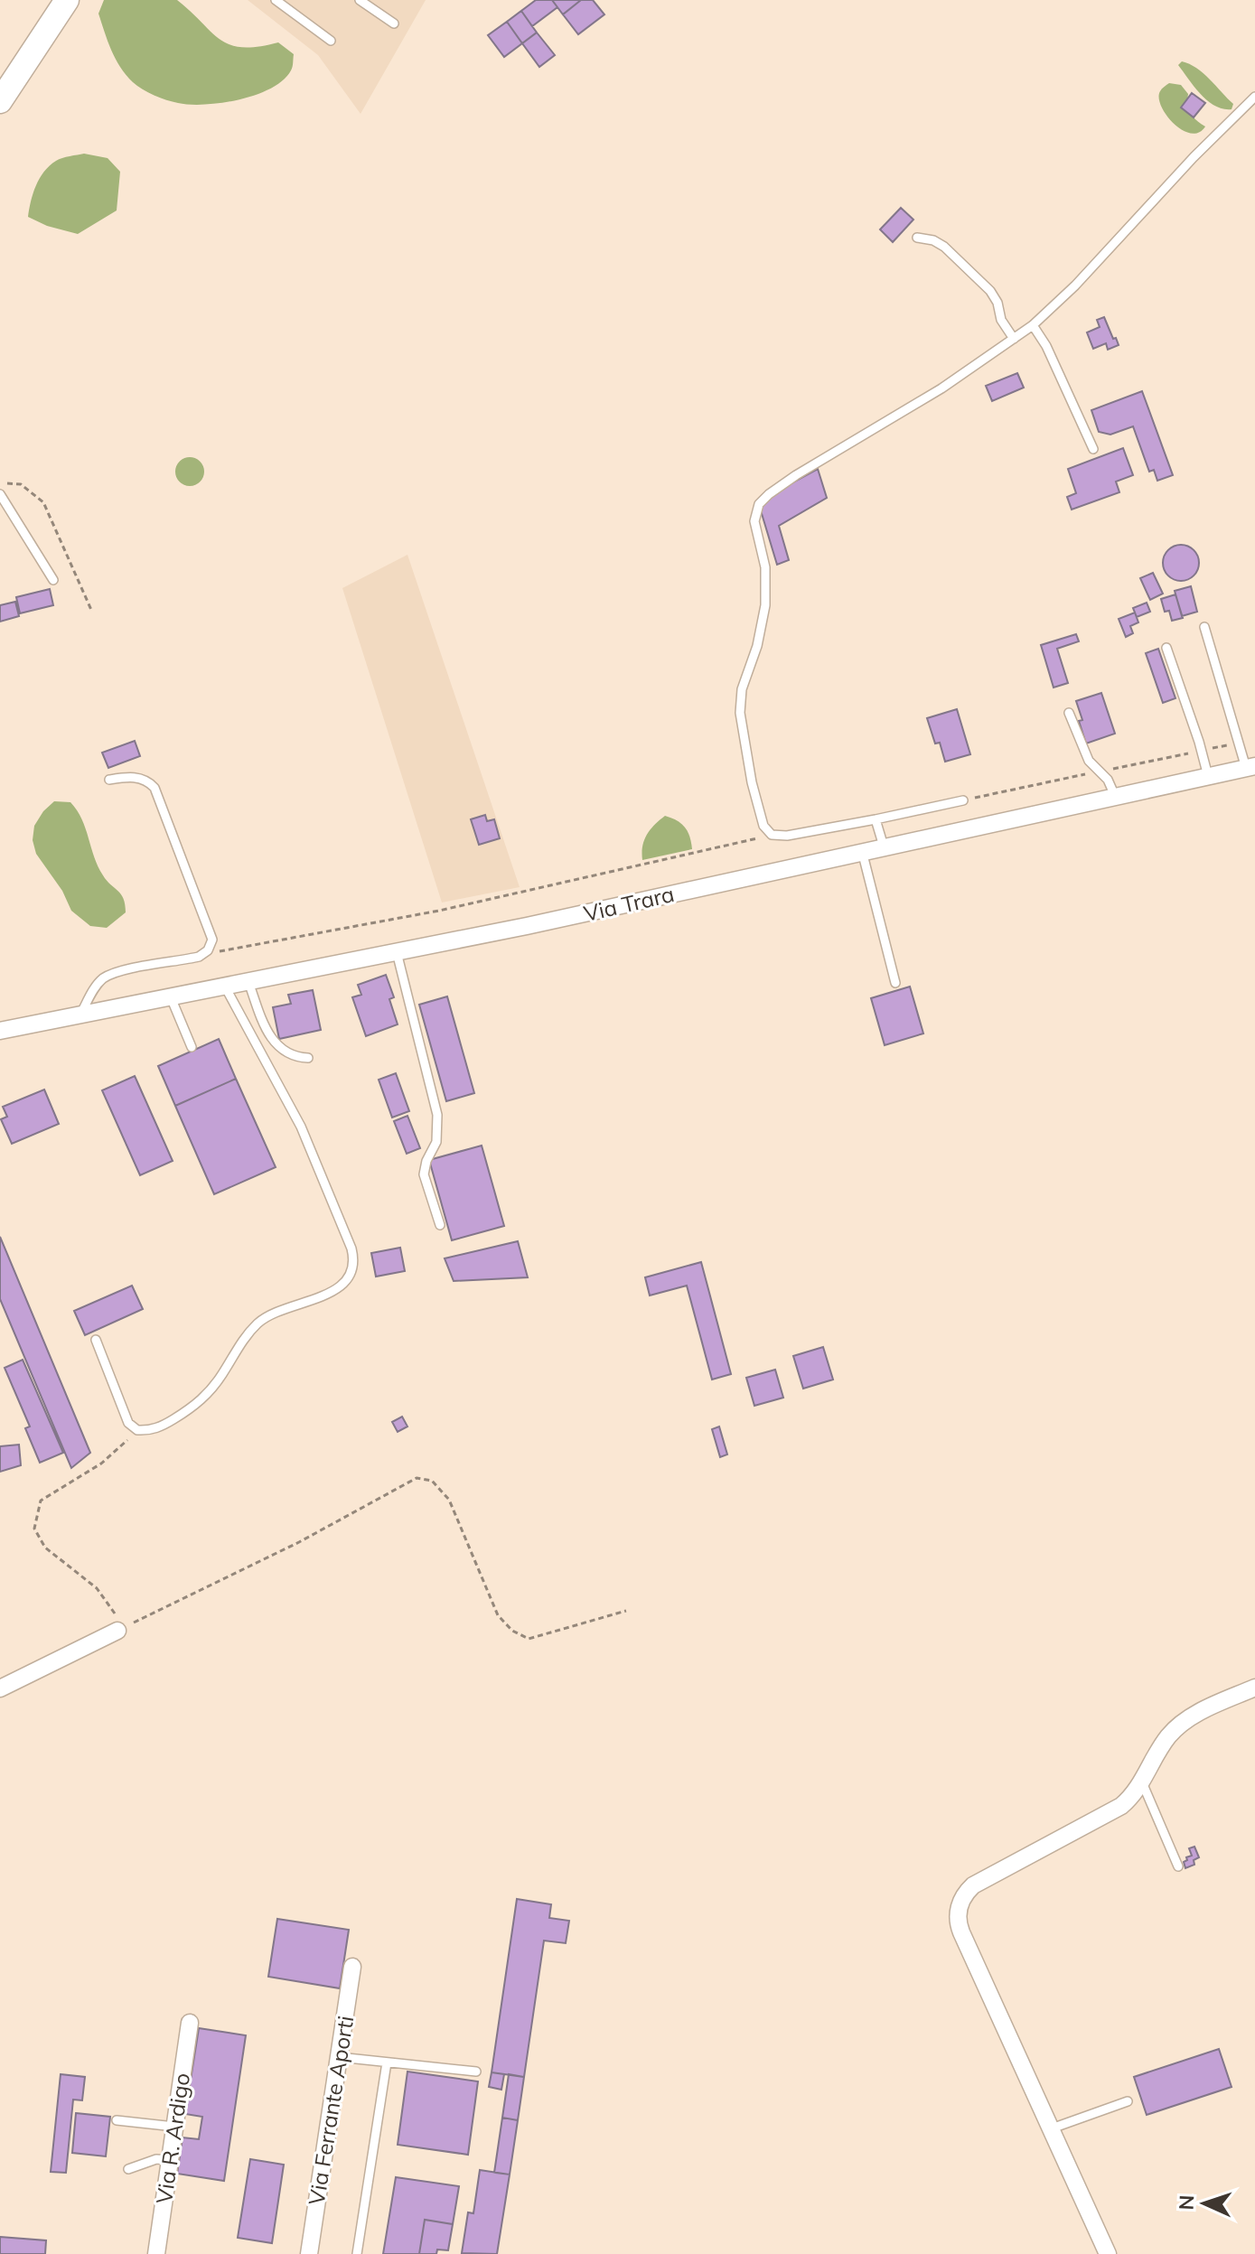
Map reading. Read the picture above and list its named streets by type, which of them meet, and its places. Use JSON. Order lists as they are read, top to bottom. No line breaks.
{"streets":{"street":["Via Trara","Via Ferrante Aporti","Via R. Ardigo"]},"north":"left"}
